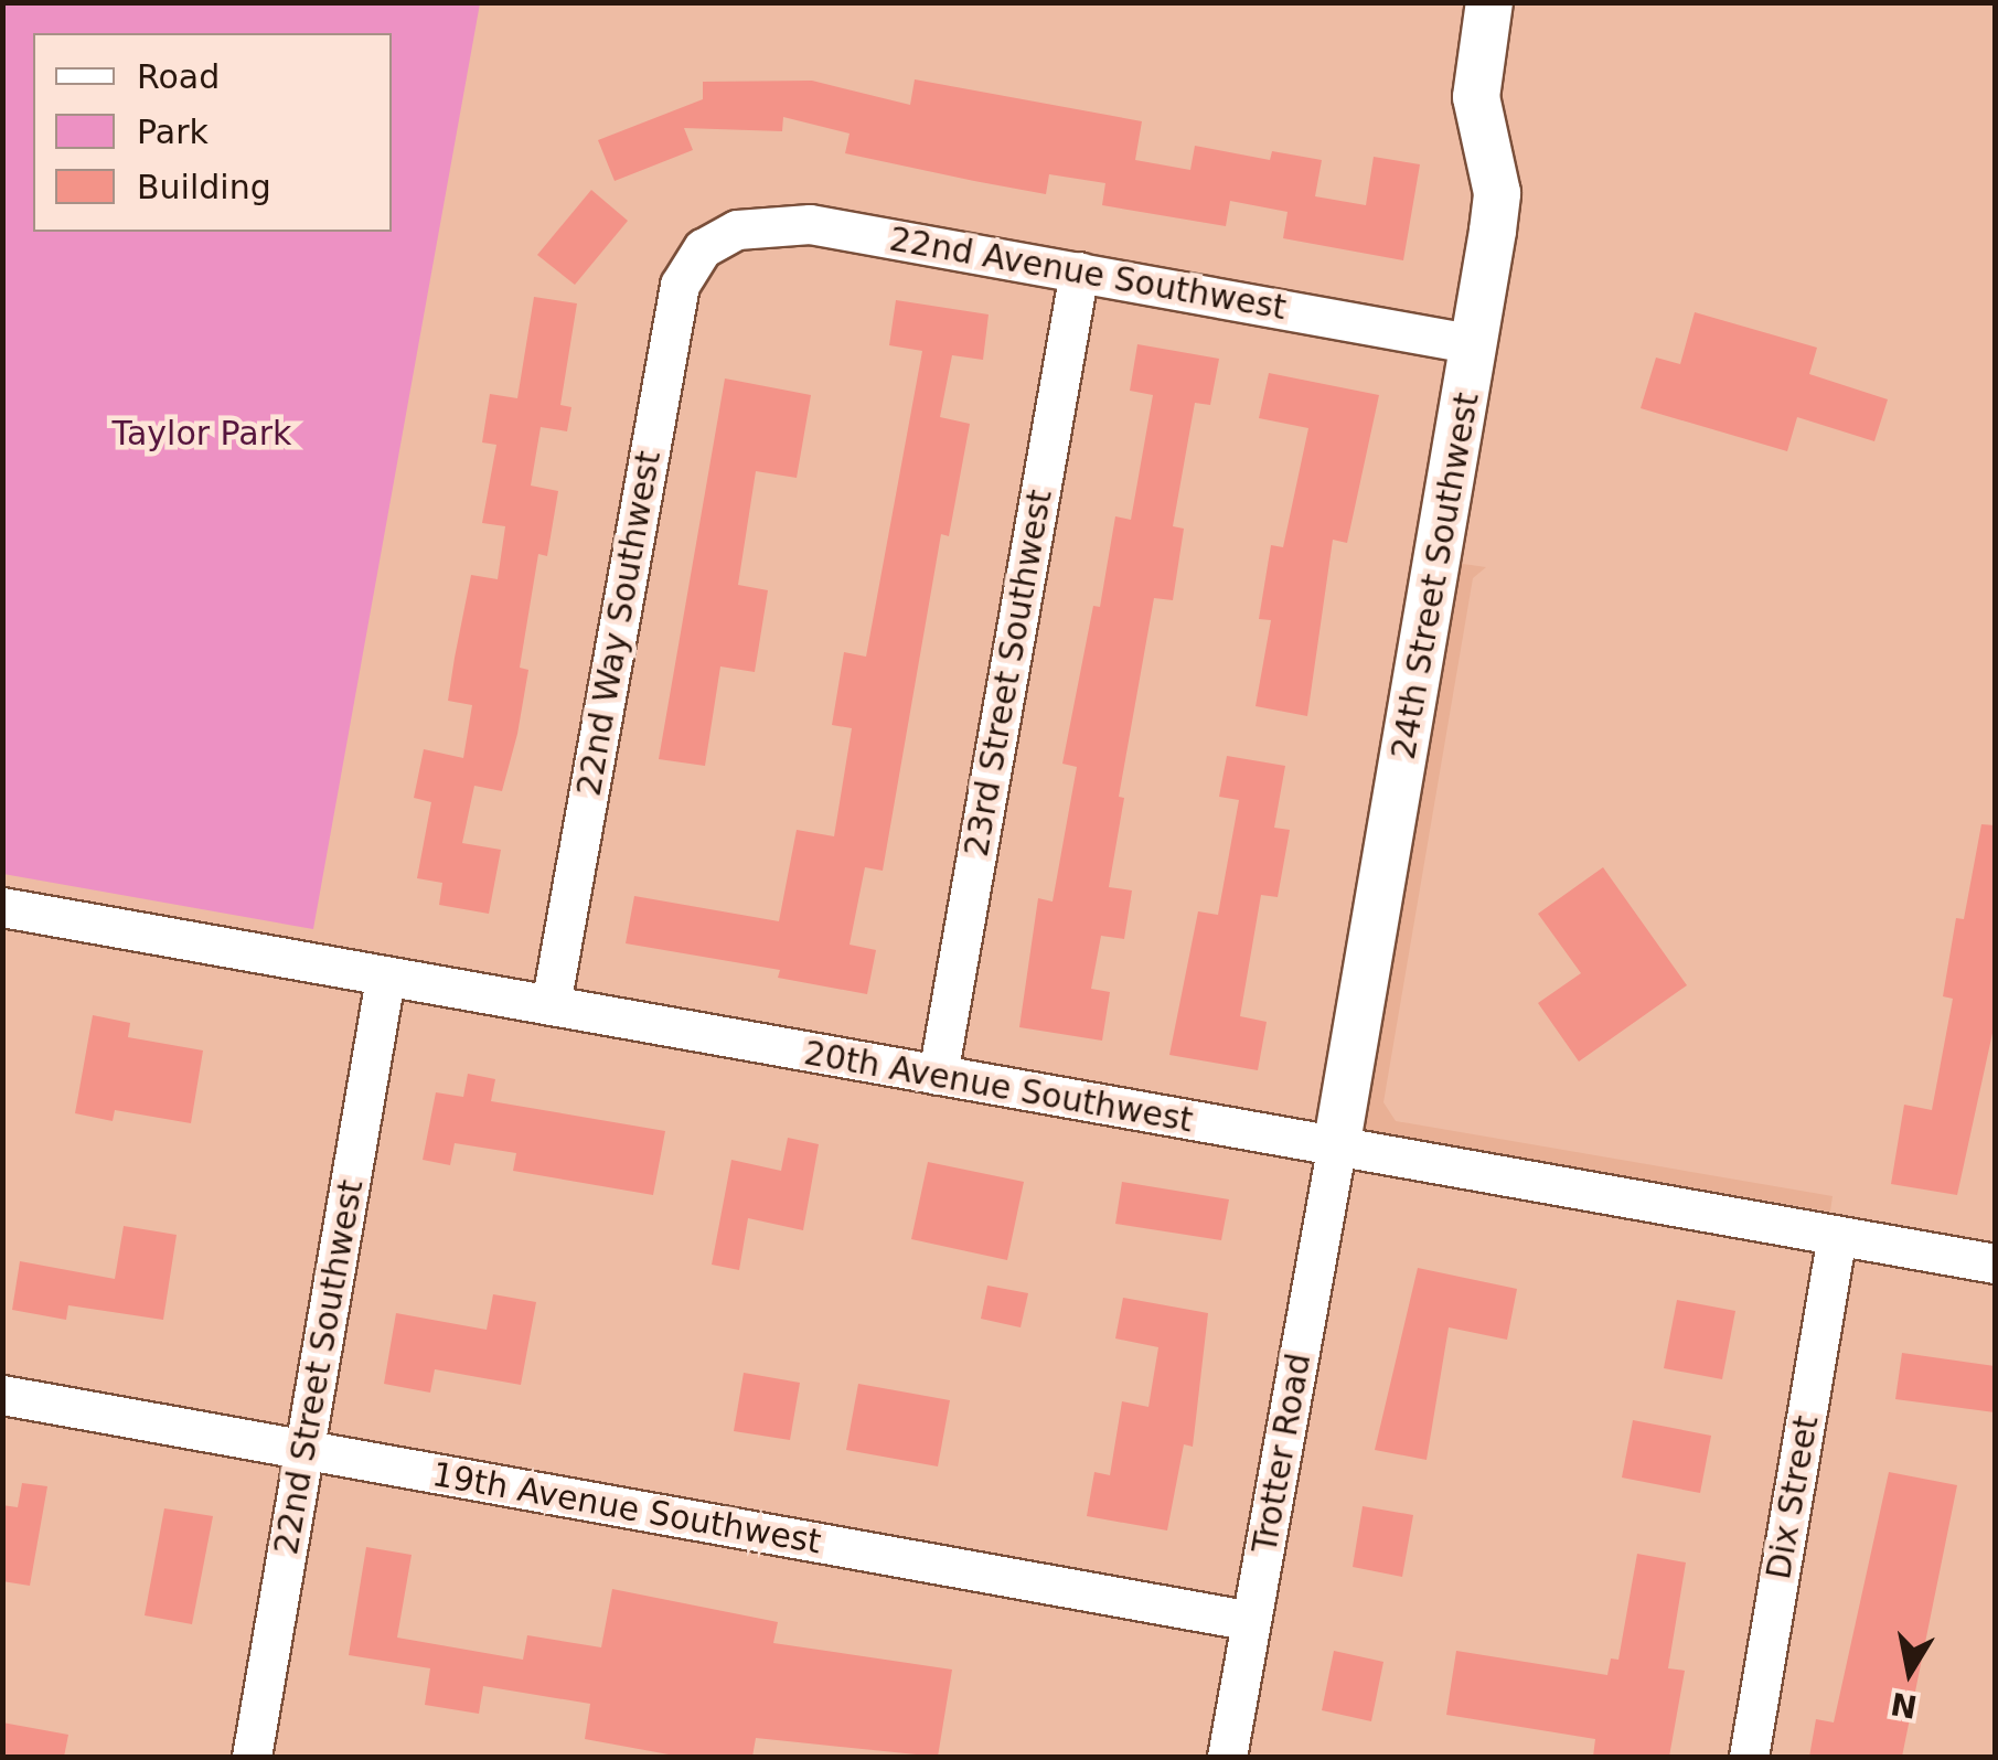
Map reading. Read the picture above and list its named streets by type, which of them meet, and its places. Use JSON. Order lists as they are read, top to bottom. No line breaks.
{"streets":{"street":["22nd Avenue Southwest","24th Street Southwest","22nd Way Southwest","23rd Street Southwest","20th Avenue Southwest","22nd Street Southwest","Trotter Road","Dix Street","19th Avenue Southwest"]},"crossings":[["22nd Avenue Southwest","24th Street Southwest"],["22nd Avenue Southwest","22nd Way Southwest"],["22nd Avenue Southwest","23rd Street Southwest"],["24th Street Southwest","20th Avenue Southwest"],["24th Street Southwest","Trotter Road"],["22nd Way Southwest","20th Avenue Southwest"],["23rd Street Southwest","20th Avenue Southwest"],["20th Avenue Southwest","22nd Street Southwest"],["20th Avenue Southwest","Trotter Road"],["20th Avenue Southwest","Dix Street"],["22nd Street Southwest","19th Avenue Southwest"],["Trotter Road","19th Avenue Southwest"]],"parks":["Taylor Park"],"legend":["Road","Park","Building"],"north":"bottom"}
